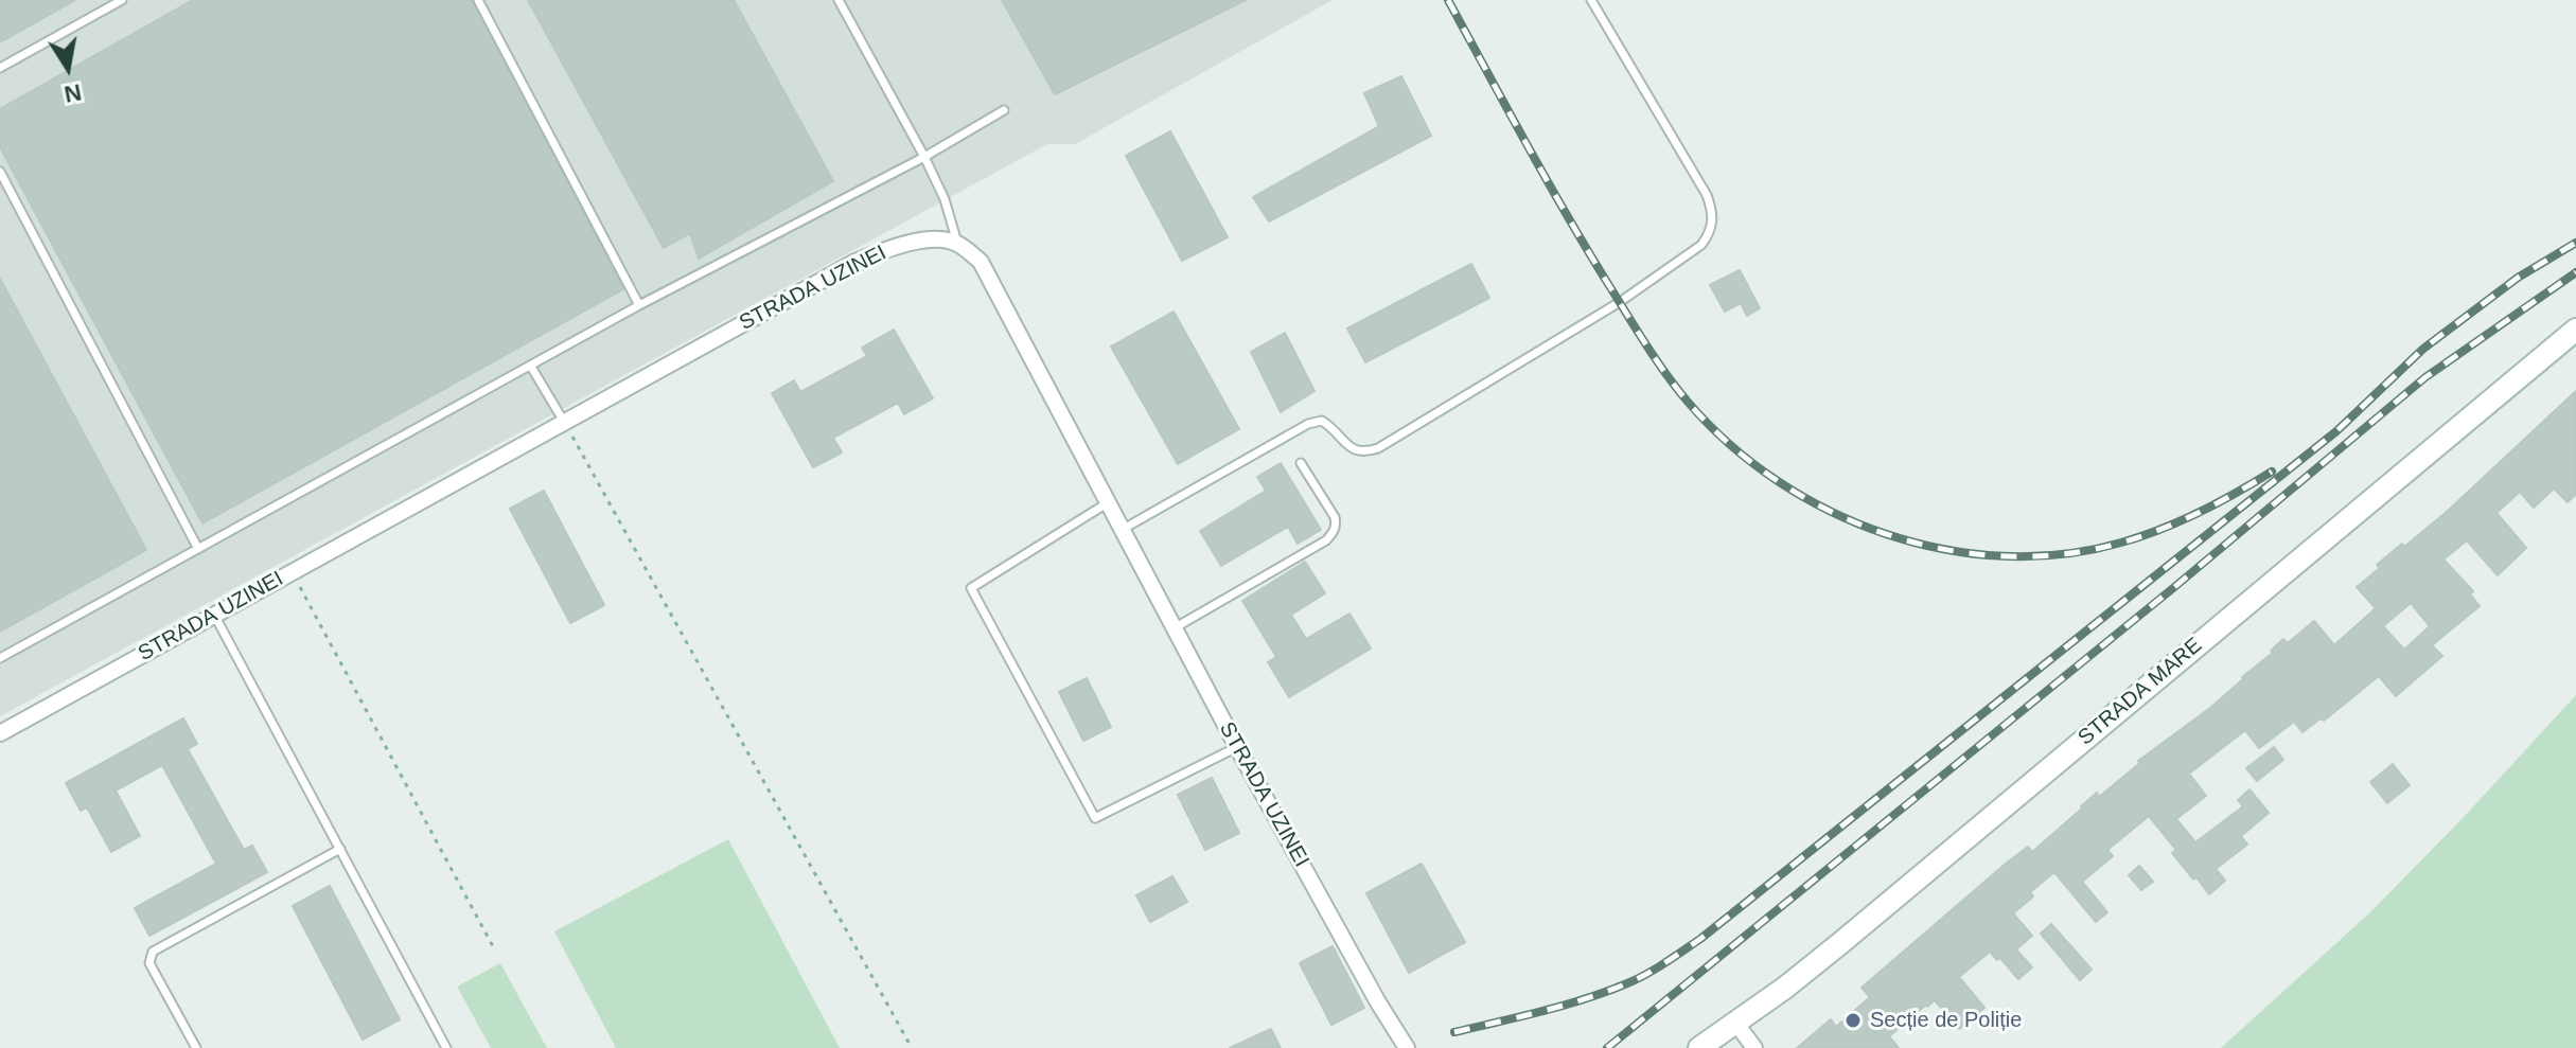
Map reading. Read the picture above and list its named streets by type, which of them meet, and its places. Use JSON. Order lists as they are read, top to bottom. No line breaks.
{"streets":{"main road":["STRADA MARE"],"street":["STRADA UZINEI"]},"places":["Secție de Poliție"],"north":"bottom"}
